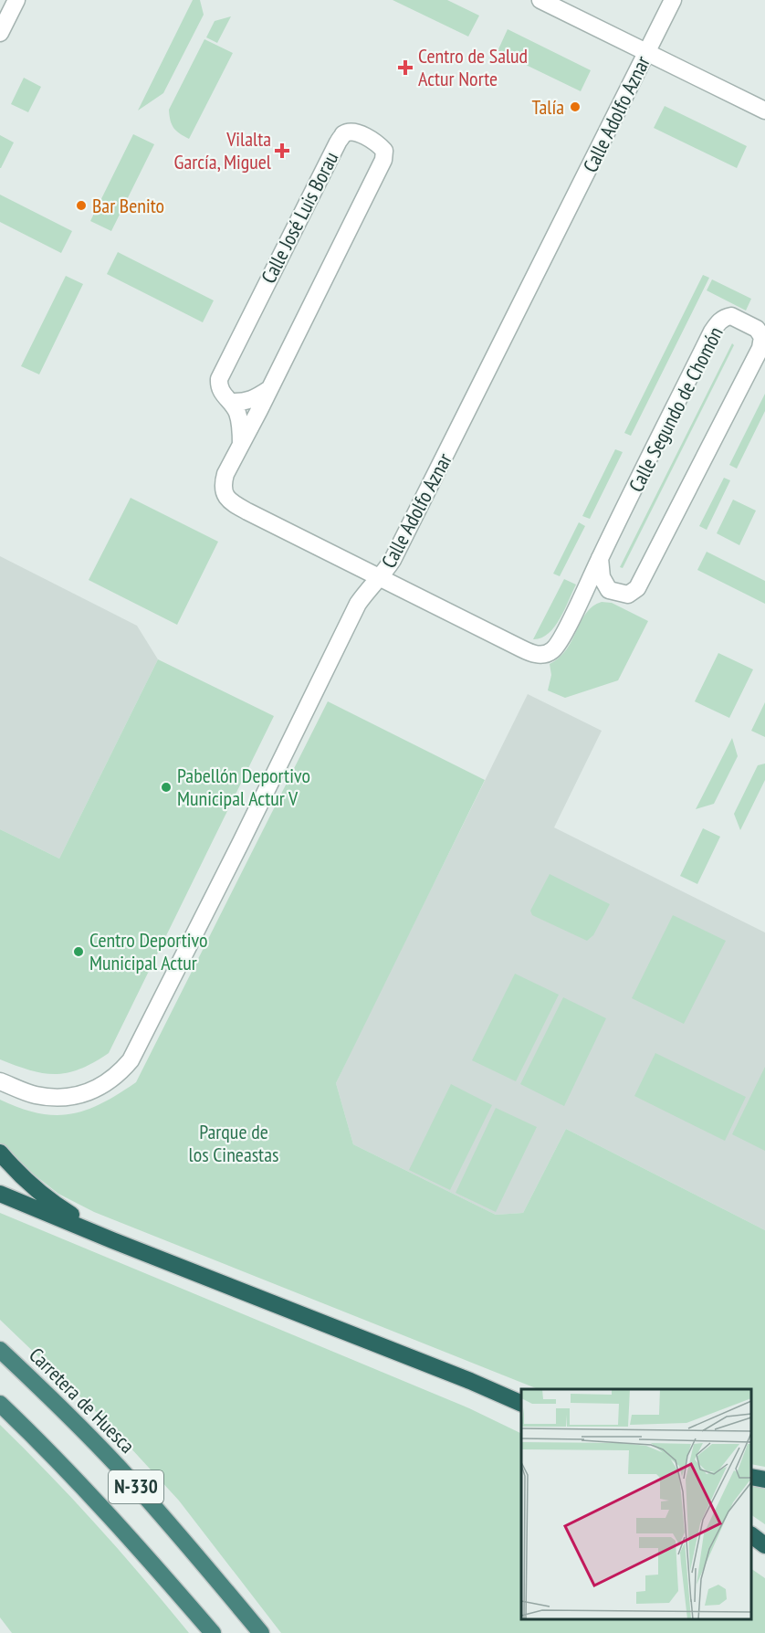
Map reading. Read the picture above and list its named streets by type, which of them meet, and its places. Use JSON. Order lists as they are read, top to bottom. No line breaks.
{"streets":{"highway":["Carretera de Huesca","N-330"],"street":["Calle Adolfo Aznar","Calle José Luis Borau","Calle Segundo de Chomón"]},"crossings":[["Calle Adolfo Aznar","Calle José Luis Borau"],["Calle Adolfo Aznar","Calle Segundo de Chomón"],["Calle José Luis Borau","Calle Segundo de Chomón"]],"parks":["Parque de los Cineastas"],"places":{"health":["Centro de Salud Actur Norte","Vilalta García, Miguel"],"other":["Talía","Bar Benito","Pabellón Deportivo Municipal Actur V","Centro Deportivo Municipal Actur"]}}
